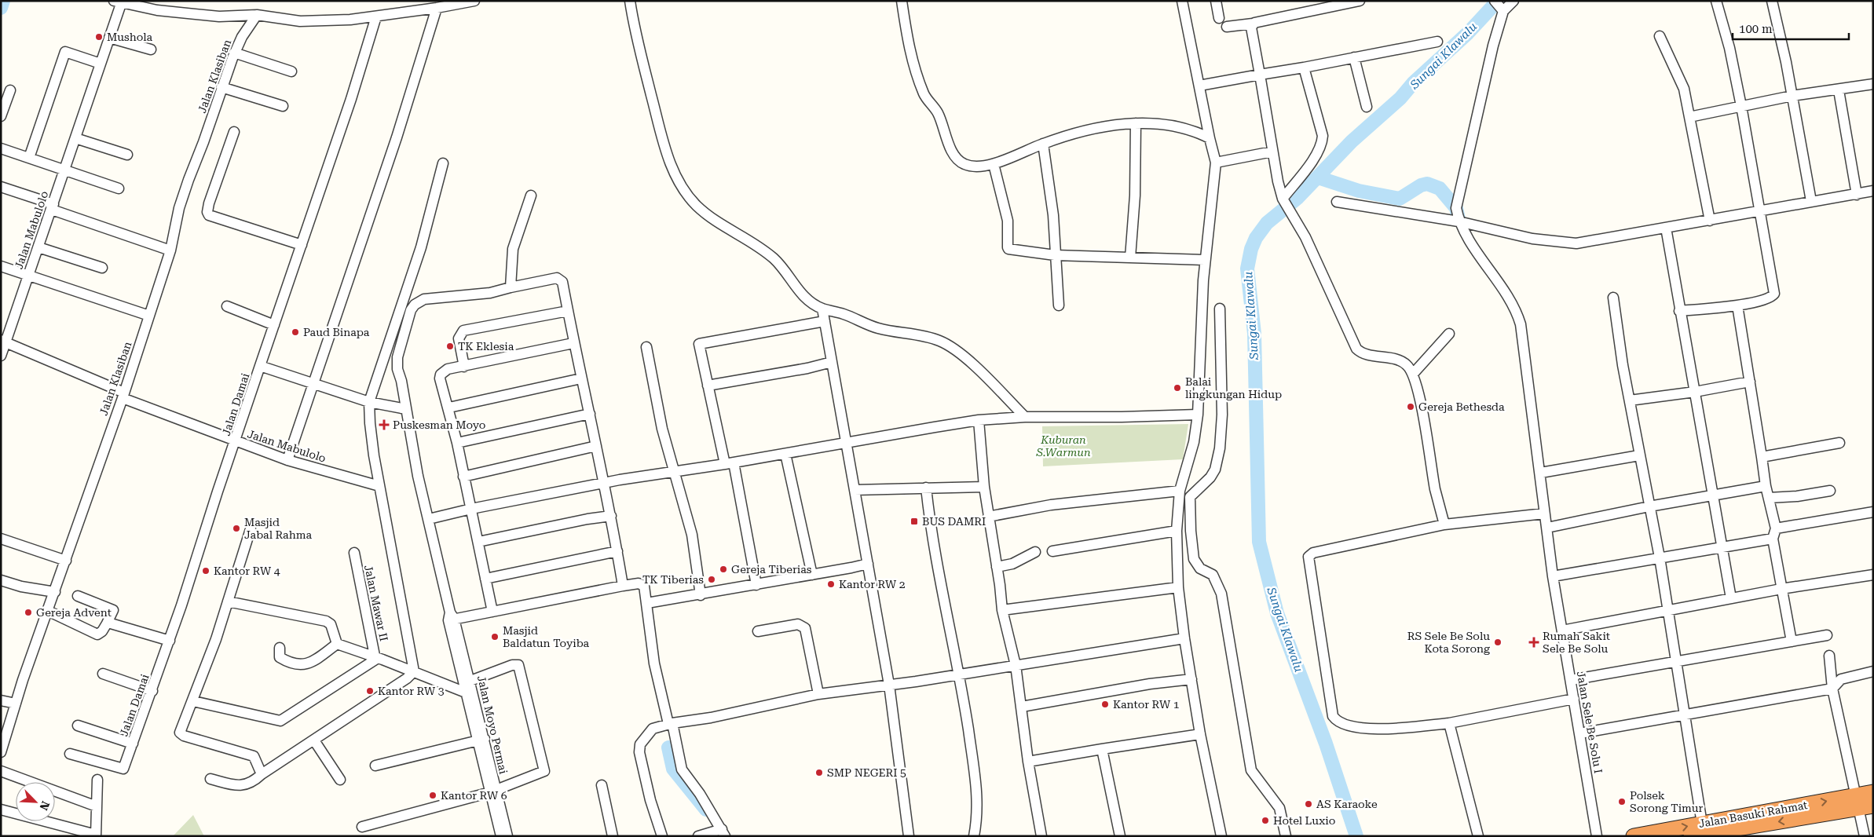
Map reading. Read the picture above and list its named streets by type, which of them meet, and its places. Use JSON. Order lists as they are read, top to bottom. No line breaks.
{"streets":{"highway":["Jalan Basuki Rahmat"],"street":["Jalan Klasiban","Jalan Mabulolo","Jalan Damai","Jalan Mawar II","Jalan Sele Be Solu I","Jalan Moyo Permai"]},"crossings":[["Jalan Klasiban","Jalan Mabulolo"],["Jalan Mabulolo","Jalan Damai"]],"water":["Sungai Klawalu"],"parks":["Kuburan S.Warmun"],"places":{"other":["Mushola","Paud Binapa","TK Eklesia","Balai lingkungan Hidup","Gereja Bethesda","Masjid Jabal Rahma","Gereja Tiberias","Kantor RW 4","TK Tiberias","Kantor RW 2","Gereja Advent","Masjid Baldatun Toyiba","RS Sele Be Solu Kota Sorong","Kantor RW 3","Kantor RW 1","SMP NEGERI 5","Kantor RW 6","Polsek Sorong Timur","AS Karaoke","Hotel Luxio"],"health":["Puskesman Moyo","Rumah Sakit Sele Be Solu"],"transit":["BUS DAMRI"]},"scale_bar":"100 m","north":"bottom right"}
